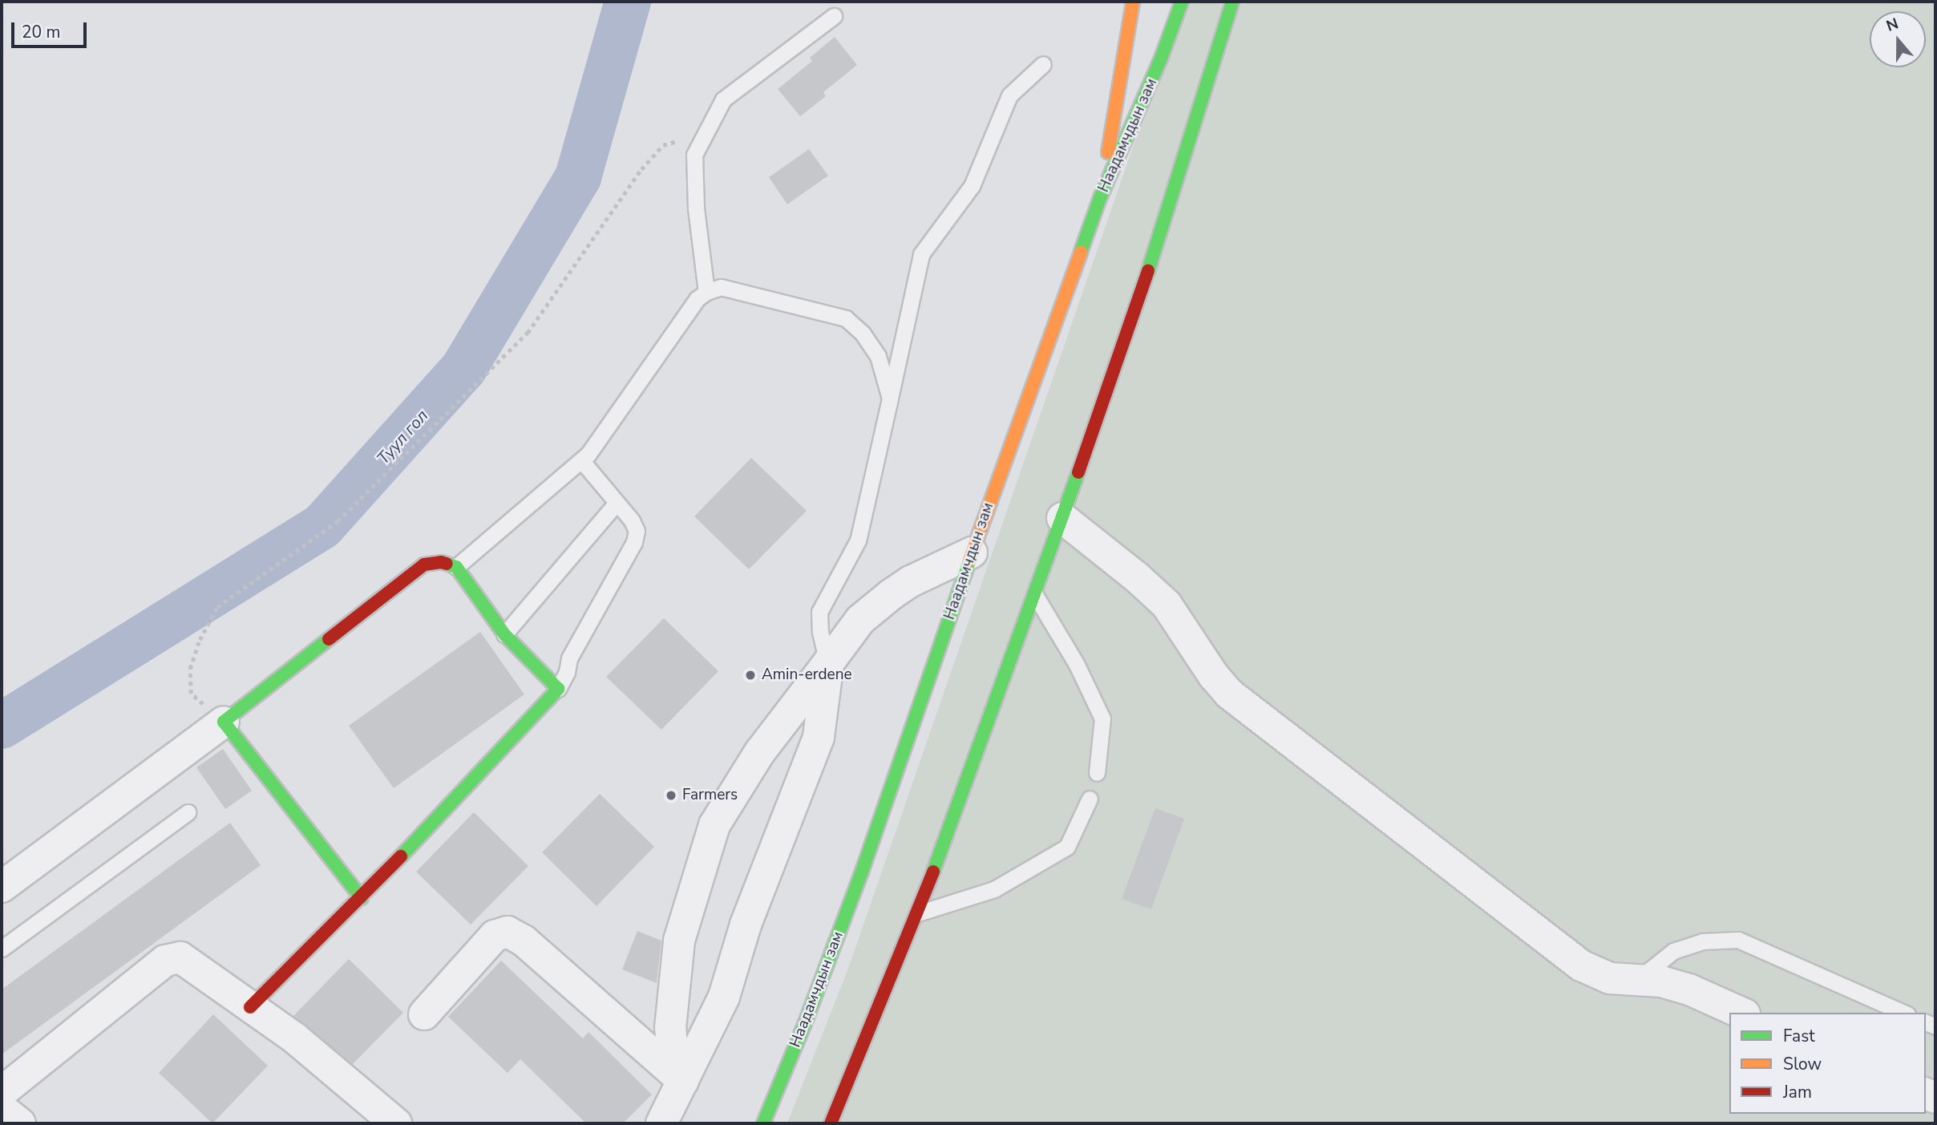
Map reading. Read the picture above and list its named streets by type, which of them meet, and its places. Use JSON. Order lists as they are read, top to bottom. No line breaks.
{"streets":{"main road":["Наадамчдын зам"]},"water":["Туул гол"],"places":["Amin-erdene","Farmers"],"legend":["Fast","Slow","Jam"],"scale_bar":"20 m","north":"top"}
